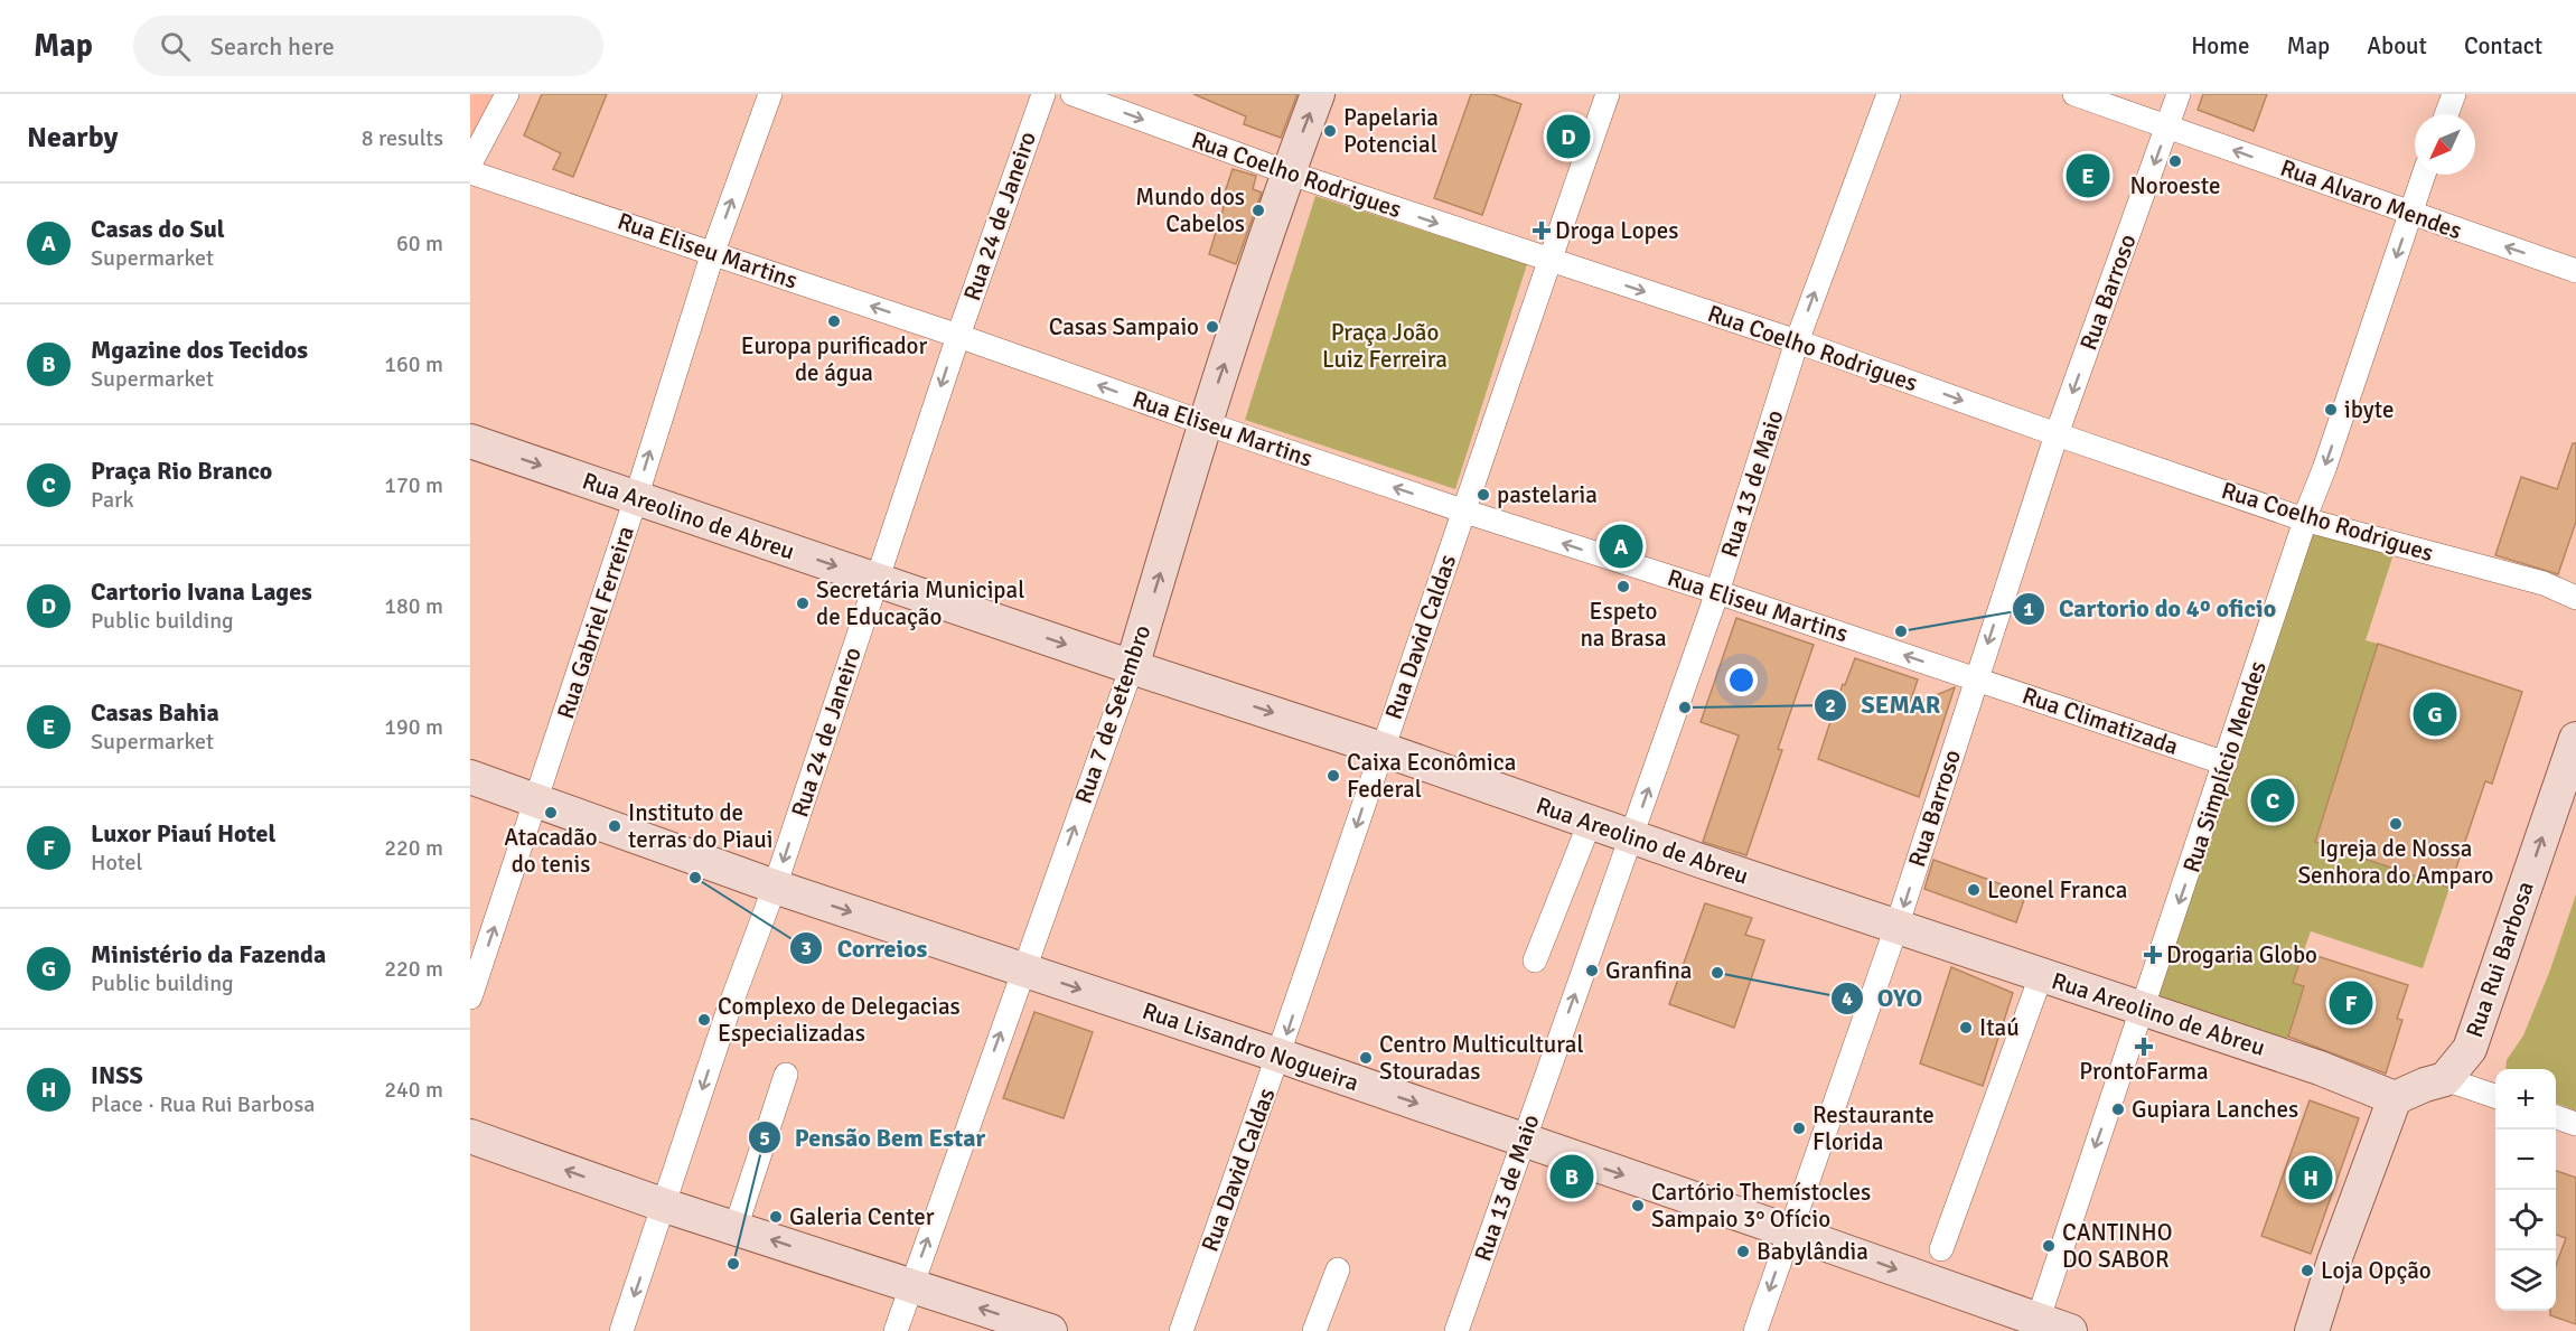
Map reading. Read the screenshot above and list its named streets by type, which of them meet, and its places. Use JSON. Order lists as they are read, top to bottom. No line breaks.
{"streets":{"street":["Rua Coelho Rodrigues","Rua Alvaro Mendes","Rua 24 de Janeiro","Rua Eliseu Martins","Rua Barroso","Rua 13 de Maio","Rua Areolino de Abreu","Rua Gabriel Ferreira","Rua David Caldas","Rua 7 de Setembro","Rua Climatizada","Rua Simplício Mendes","Rua Rui Barbosa","Rua Lisandro Nogueira"]},"crossings":[["Rua Coelho Rodrigues","Rua Barroso"],["Rua Coelho Rodrigues","Rua 13 de Maio"],["Rua Coelho Rodrigues","Rua David Caldas"],["Rua Coelho Rodrigues","Rua 7 de Setembro"],["Rua Coelho Rodrigues","Rua Simplício Mendes"],["Rua Alvaro Mendes","Rua Barroso"],["Rua Alvaro Mendes","Rua Simplício Mendes"],["Rua 24 de Janeiro","Rua Eliseu Martins"],["Rua 24 de Janeiro","Rua Areolino de Abreu"],["Rua 24 de Janeiro","Rua Lisandro Nogueira"],["Rua Eliseu Martins","Rua Barroso"],["Rua Eliseu Martins","Rua 13 de Maio"],["Rua Eliseu Martins","Rua Gabriel Ferreira"],["Rua Eliseu Martins","Rua David Caldas"],["Rua Eliseu Martins","Rua 7 de Setembro"],["Rua Eliseu Martins","Rua Climatizada"],["Rua Barroso","Rua Areolino de Abreu"],["Rua Barroso","Rua Climatizada"],["Rua Barroso","Rua Lisandro Nogueira"],["Rua 13 de Maio","Rua Areolino de Abreu"],["Rua 13 de Maio","Rua Lisandro Nogueira"],["Rua Areolino de Abreu","Rua Gabriel Ferreira"],["Rua Areolino de Abreu","Rua David Caldas"],["Rua Areolino de Abreu","Rua 7 de Setembro"],["Rua Areolino de Abreu","Rua Simplício Mendes"],["Rua Gabriel Ferreira","Rua Lisandro Nogueira"],["Rua David Caldas","Rua Lisandro Nogueira"],["Rua 7 de Setembro","Rua Lisandro Nogueira"],["Rua Climatizada","Rua Simplício Mendes"],["Rua Simplício Mendes","Rua Lisandro Nogueira"]],"one_way":["Rua Coelho Rodrigues","Rua Alvaro Mendes","Rua 24 de Janeiro","Rua Eliseu Martins","Rua Barroso","Rua 13 de Maio","Rua Areolino de Abreu","Rua Gabriel Ferreira","Rua 7 de Setembro","Rua Rui Barbosa","Rua Lisandro Nogueira"],"parks":["Praça João Luiz Ferreira"],"places":{"other":["Papelaria Potencial","Noroeste","Mundo dos Cabelos","Europa purificador de água","Casas Sampaio","ibyte","pastelaria","Espeto na Brasa","Secretária Municipal de Educação","Cartorio do 4º oficio","SEMAR","Caixa Econômica Federal","Atacadão do tenis","Igreja de Nossa Senhora do Amparo","Instituto de terras do Piaui","Correios","Leonel Franca","Granfina","OYO","Complexo de Delegacias Especializadas","Itaú","Centro Multicultural Stouradas","Gupiara Lanches","Restaurante Florida","Cartório Themístocles Sampaio 3° Ofício","Galeria Center","CANTINHO DO SABOR","Babylândia","Pensão Bem Estar","Loja Opção"],"health":["Droga Lopes","Drogaria Globo","ProntoFarma"]},"north":"bottom left","page":{"header":"Map","search":"Search here","nav":["Home","Map","About","Contact"],"heading":["Nearby","8 results"],"pins":["D","E","A","G","C","F","B","H"],"list":[{"mark":"A","name":"Casas do Sul","note":"Supermarket","value":"60 m"},{"mark":"B","name":"Mgazine dos Tecidos","note":"Supermarket","value":"160 m"},{"mark":"C","name":"Praça Rio Branco","note":"Park","value":"170 m"},{"mark":"D","name":"Cartorio Ivana Lages","note":"Public building","value":"180 m"},{"mark":"E","name":"Casas Bahia","note":"Supermarket","value":"190 m"},{"mark":"F","name":"Luxor Piauí Hotel","note":"Hotel","value":"220 m"},{"mark":"G","name":"Ministério da Fazenda","note":"Public building","value":"220 m"},{"mark":"H","name":"INSS","note":"Place · Rua Rui Barbosa","value":"240 m"}],"map_buttons":["+","−"]}}
